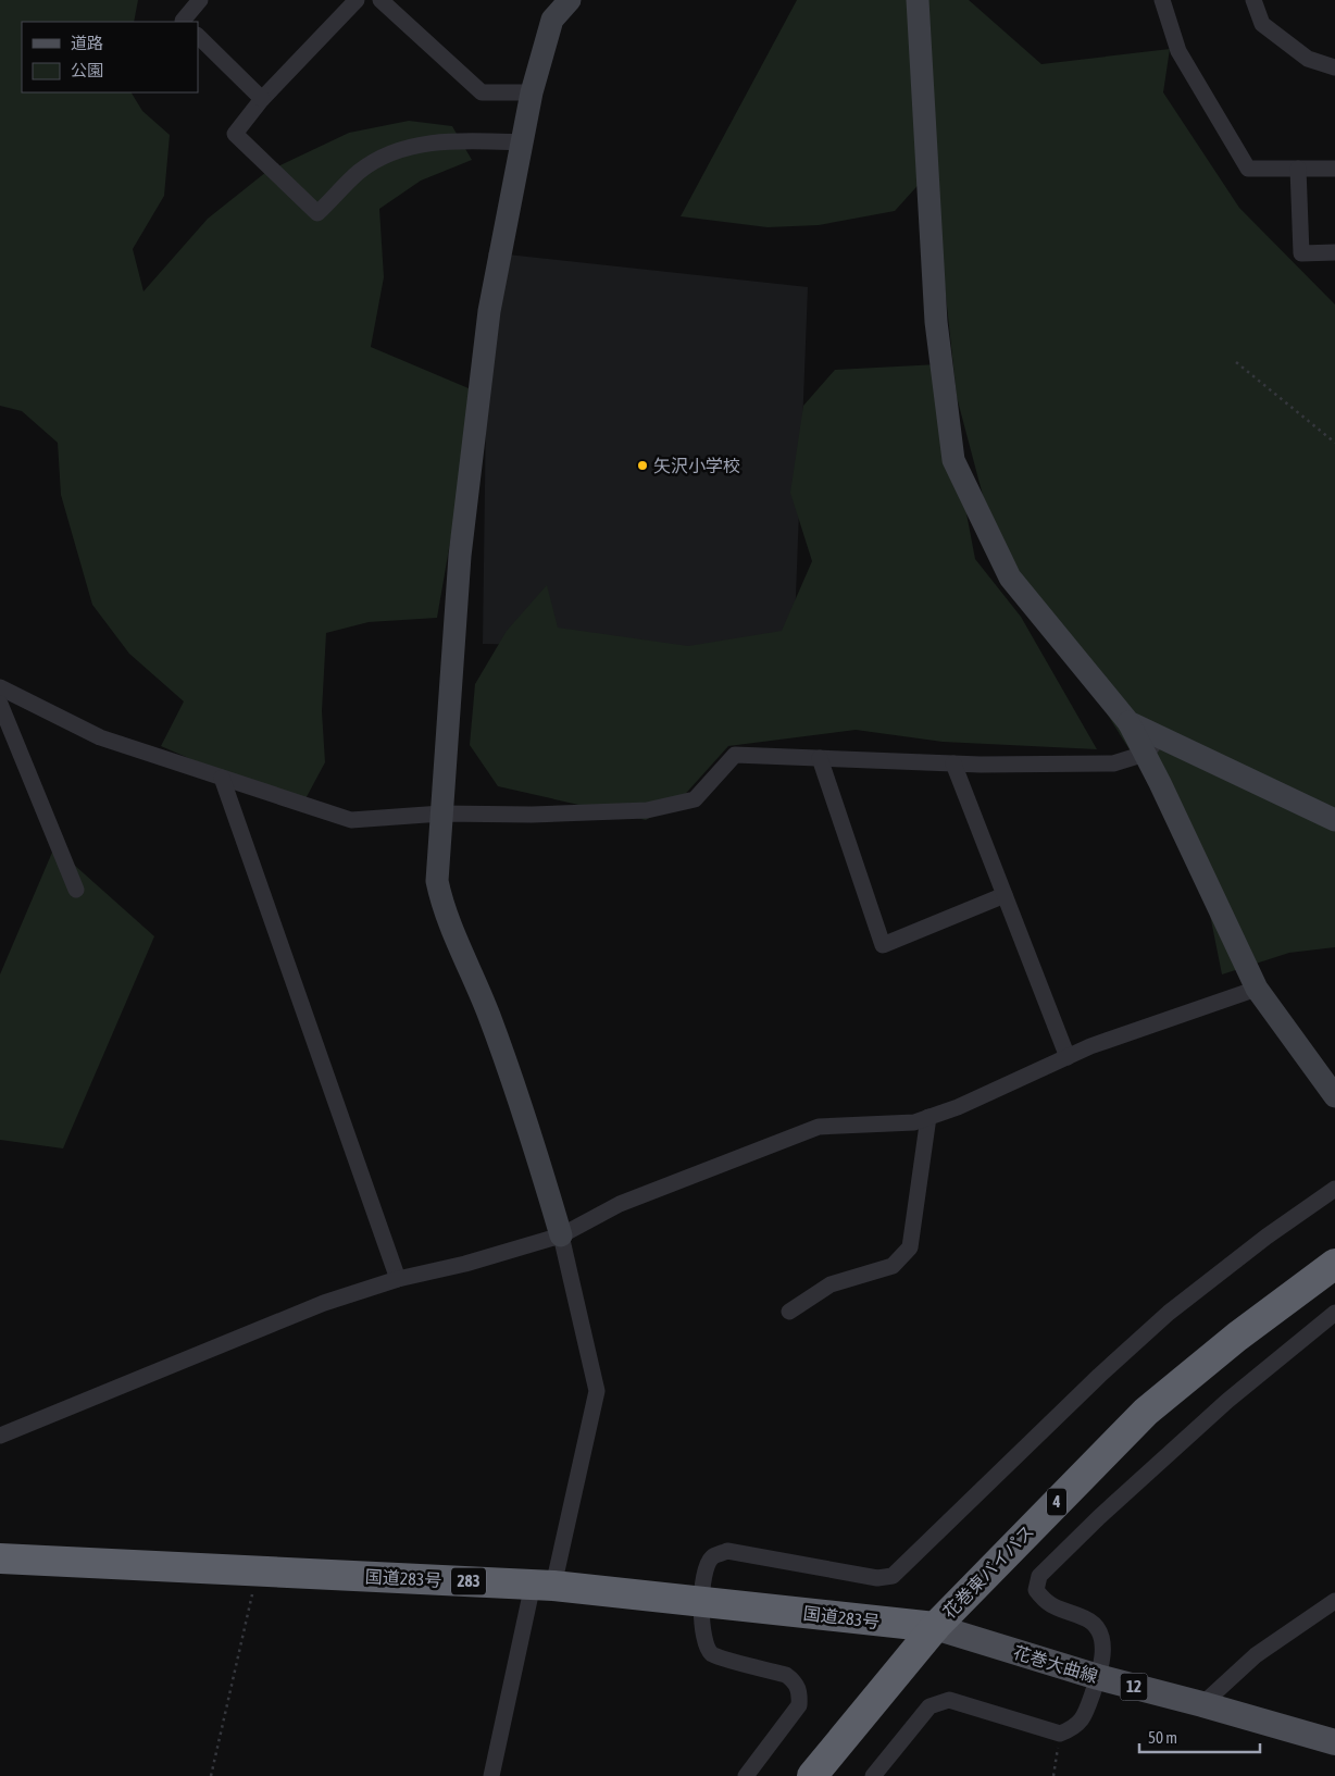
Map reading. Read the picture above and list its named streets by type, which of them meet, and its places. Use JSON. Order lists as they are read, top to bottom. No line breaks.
{"streets":{"highway":["4","花巻東バイパス","国道283号","283"],"main road":["花巻大曲線","12"]},"crossings":[["花巻東バイパス","国道283号"],["花巻東バイパス","花巻大曲線"],["国道283号","花巻大曲線"]],"places":["矢沢小学校"],"legend":["道路","公園"],"scale_bar":"50 m"}
